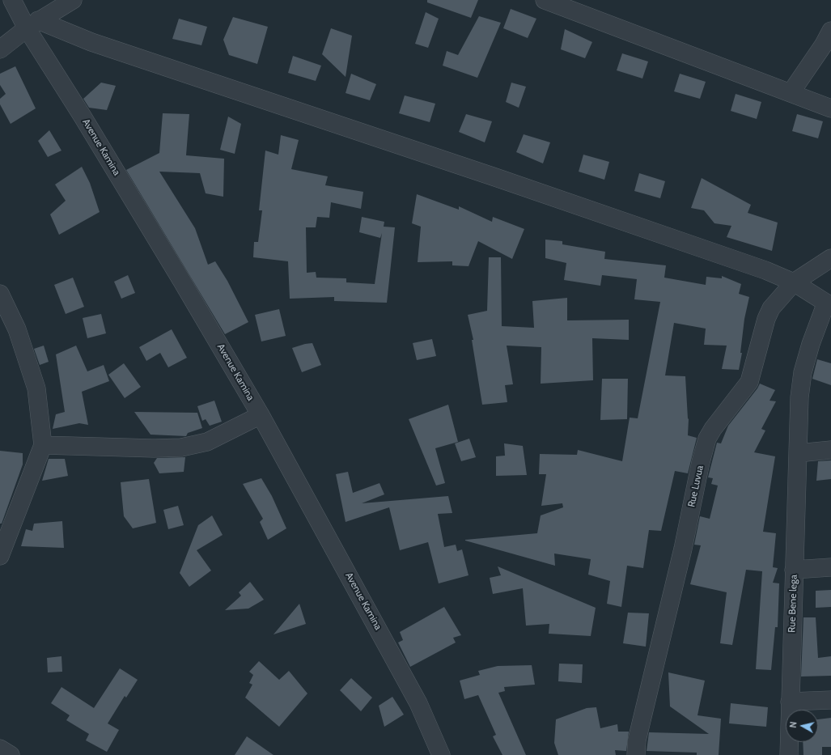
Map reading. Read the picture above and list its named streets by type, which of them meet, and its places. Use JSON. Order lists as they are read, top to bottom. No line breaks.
{"streets":{"street":["Avenue Kamina","Rue Luvua","Rue Bene lega"]},"north":"left"}
